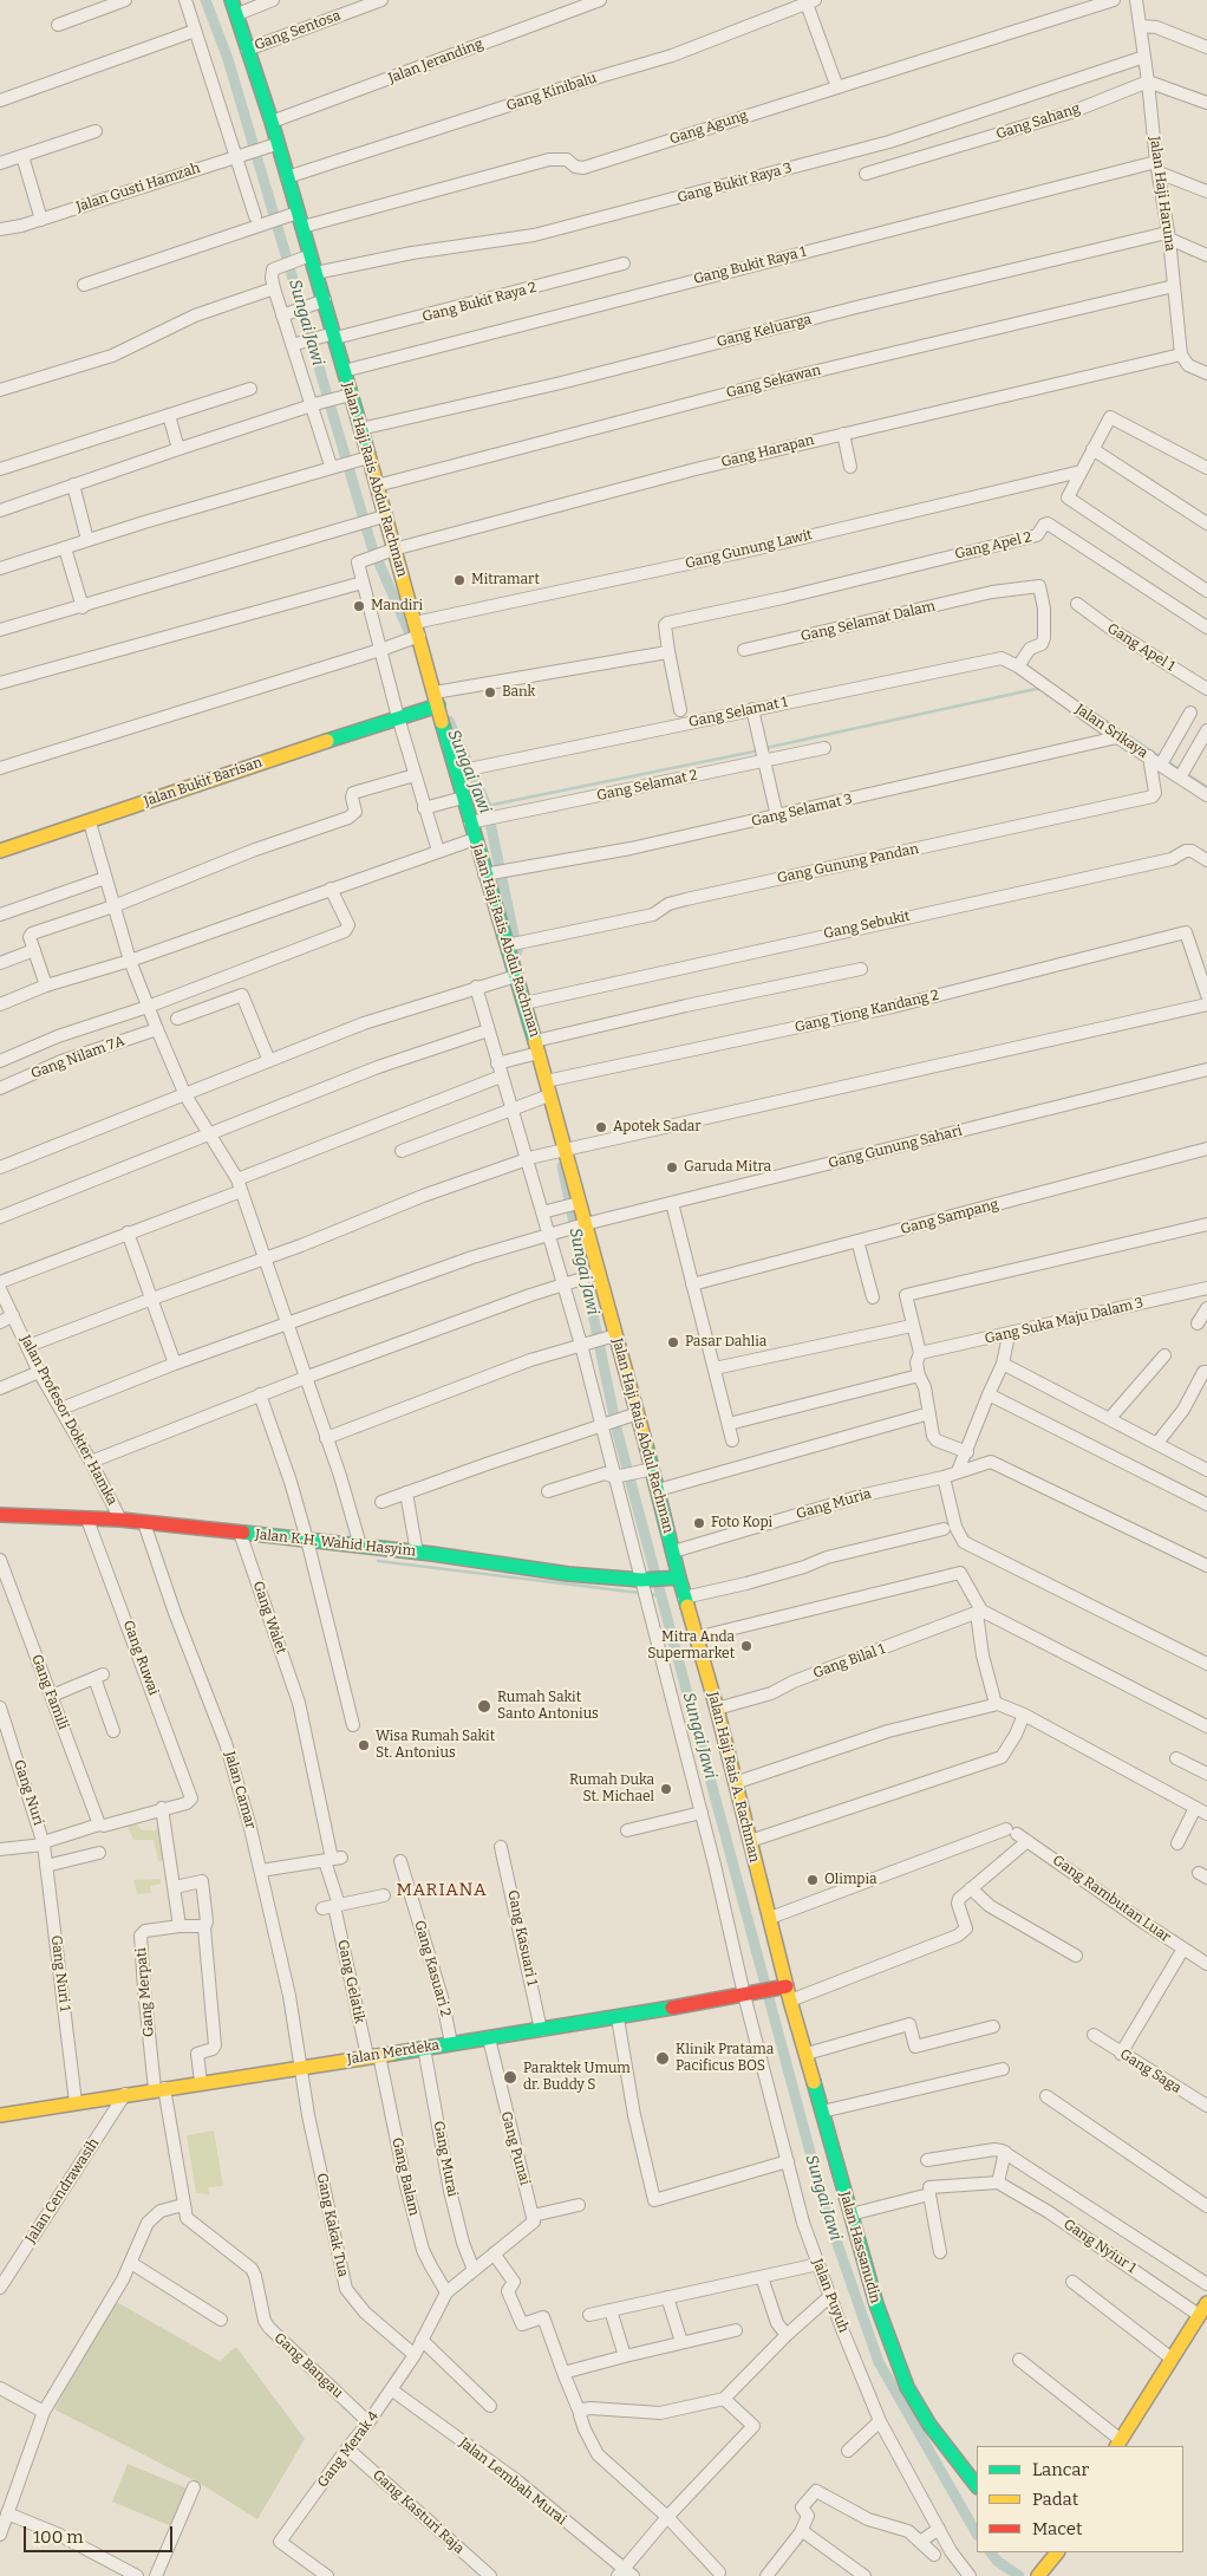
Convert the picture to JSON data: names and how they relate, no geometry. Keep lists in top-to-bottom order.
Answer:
{
  "streets": {
    "main road": [
      "Jalan Haji Rais Abdul Rachman",
      "Jalan Bukit Barisan",
      "Jalan K.H. Wahid Hasyim",
      "Jalan Haji Rais A. Rachman",
      "Jalan Merdeka",
      "Jalan Hassanudin"
    ],
    "street": [
      "Gang Sentosa",
      "Jalan Jeranding",
      "Gang Kinibalu",
      "Gang Sahang",
      "Gang Agung",
      "Gang Bukit Raya 3",
      "Jalan Gusti Hamzah",
      "Jalan Haji Haruna",
      "Gang Bukit Raya 1",
      "Gang Bukit Raya 2",
      "Gang Keluarga",
      "Gang Sekawan",
      "Gang Harapan",
      "Gang Apel 2",
      "Gang Gunung Lawit",
      "Gang Selamat Dalam",
      "Gang Apel 1",
      "Gang Selamat 1",
      "Jalan Srikaya",
      "Gang Selamat 2",
      "Gang Selamat 3",
      "Gang Gunung Pandan",
      "Gang Sebukit",
      "Gang Tiong Kandang 2",
      "Gang Nilam 7A",
      "Gang Gunung Sahari",
      "Gang Sampang",
      "Gang Suka Maju Dalam 3",
      "Jalan Profesor Dokter Hamka",
      "Gang Muria",
      "Gang Walet",
      "Gang Ruwai",
      "Gang Bilal 1",
      "Gang Famili",
      "Jalan Camar",
      "Gang Nuri",
      "Gang Rambutan Luar",
      "Gang Kasuari 1",
      "Gang Kasuari 2",
      "Gang Nuri 1",
      "Gang Gelatik",
      "Gang Merpati",
      "Gang Saga",
      "Gang Punai",
      "Gang Murai",
      "Gang Balam",
      "Jalan Cendrawasih",
      "Gang Kakak Tua",
      "Gang Nyiur 1",
      "Jalan Puyuh",
      "Gang Bangau",
      "Gang Merak 4",
      "Jalan Lembah Murai",
      "Gang Kasturi Raja"
    ]
  },
  "crossings": [
    ["Gang Sentosa", "Jalan Haji Rais Abdul Rachman"],
    ["Jalan Jeranding", "Jalan Haji Rais Abdul Rachman"],
    ["Gang Kinibalu", "Jalan Haji Rais Abdul Rachman"],
    ["Gang Sahang", "Jalan Haji Haruna"],
    ["Gang Agung", "Jalan Haji Rais Abdul Rachman"],
    ["Gang Bukit Raya 3", "Jalan Haji Haruna"],
    ["Gang Bukit Raya 3", "Jalan Haji Rais Abdul Rachman"],
    ["Jalan Gusti Hamzah", "Jalan Haji Rais Abdul Rachman"],
    ["Jalan Haji Haruna", "Gang Bukit Raya 1"],
    ["Jalan Haji Haruna", "Gang Keluarga"],
    ["Jalan Haji Haruna", "Gang Sekawan"],
    ["Jalan Haji Haruna", "Gang Harapan"],
    ["Gang Bukit Raya 1", "Jalan Haji Rais Abdul Rachman"],
    ["Gang Bukit Raya 2", "Jalan Haji Rais Abdul Rachman"],
    ["Gang Keluarga", "Jalan Haji Rais Abdul Rachman"],
    ["Gang Sekawan", "Jalan Haji Rais Abdul Rachman"],
    ["Gang Harapan", "Jalan Haji Rais Abdul Rachman"],
    ["Jalan Haji Rais Abdul Rachman", "Gang Gunung Lawit"],
    ["Jalan Haji Rais Abdul Rachman", "Gang Selamat 1"],
    ["Jalan Haji Rais Abdul Rachman", "Jalan Bukit Barisan"],
    ["Jalan Haji Rais Abdul Rachman", "Gang Selamat 2"],
    ["Jalan Haji Rais Abdul Rachman", "Gang Selamat 3"],
    ["Jalan Haji Rais Abdul Rachman", "Gang Gunung Pandan"],
    ["Jalan Haji Rais Abdul Rachman", "Gang Sebukit"],
    ["Jalan Haji Rais Abdul Rachman", "Gang Tiong Kandang 2"],
    ["Jalan Haji Rais Abdul Rachman", "Gang Gunung Sahari"],
    ["Jalan Haji Rais Abdul Rachman", "Gang Muria"],
    ["Jalan Haji Rais Abdul Rachman", "Jalan K.H. Wahid Hasyim"],
    ["Jalan Haji Rais Abdul Rachman", "Jalan Haji Rais A. Rachman"],
    ["Gang Selamat Dalam", "Gang Selamat 1"],
    ["Gang Selamat Dalam", "Jalan Srikaya"],
    ["Gang Selamat 1", "Jalan Srikaya"],
    ["Jalan Srikaya", "Gang Selamat 3"],
    ["Jalan Srikaya", "Gang Gunung Pandan"],
    ["Gang Gunung Sahari", "Jalan Profesor Dokter Hamka"],
    ["Gang Gunung Sahari", "Jalan Puyuh"],
    ["Jalan Profesor Dokter Hamka", "Jalan K.H. Wahid Hasyim"],
    ["Jalan K.H. Wahid Hasyim", "Gang Walet"],
    ["Jalan K.H. Wahid Hasyim", "Gang Ruwai"],
    ["Jalan K.H. Wahid Hasyim", "Jalan Haji Rais A. Rachman"],
    ["Jalan K.H. Wahid Hasyim", "Jalan Camar"],
    ["Jalan K.H. Wahid Hasyim", "Jalan Puyuh"],
    ["Gang Walet", "Gang Gelatik"],
    ["Gang Bilal 1", "Jalan Haji Rais A. Rachman"],
    ["Jalan Haji Rais A. Rachman", "Jalan Merdeka"],
    ["Jalan Haji Rais A. Rachman", "Jalan Hassanudin"],
    ["Jalan Camar", "Jalan Merdeka"],
    ["Jalan Camar", "Gang Kakak Tua"],
    ["Gang Nuri", "Gang Nuri 1"],
    ["Gang Kasuari 1", "Jalan Merdeka"],
    ["Gang Kasuari 2", "Jalan Merdeka"],
    ["Gang Nuri 1", "Jalan Merdeka"],
    ["Gang Gelatik", "Jalan Merdeka"],
    ["Gang Gelatik", "Gang Balam"],
    ["Gang Merpati", "Jalan Merdeka"],
    ["Gang Merpati", "Gang Bangau"],
    ["Jalan Merdeka", "Gang Punai"],
    ["Jalan Merdeka", "Gang Murai"],
    ["Jalan Merdeka", "Gang Balam"],
    ["Jalan Merdeka", "Jalan Cendrawasih"],
    ["Jalan Merdeka", "Gang Kakak Tua"],
    ["Jalan Merdeka", "Jalan Hassanudin"],
    ["Jalan Merdeka", "Jalan Puyuh"],
    ["Jalan Merdeka", "Gang Bangau"],
    ["Gang Balam", "Gang Merak 4"],
    ["Gang Kakak Tua", "Gang Merak 4"],
    ["Gang Bangau", "Gang Merak 4"],
    ["Gang Merak 4", "Jalan Lembah Murai"],
    ["Gang Merak 4", "Gang Kasturi Raja"]
  ],
  "districts": ["MARIANA"],
  "water": ["Sungai Jawi"],
  "places": [
    "Mitramart",
    "Mandiri",
    "Bank",
    "Apotek Sadar",
    "Garuda Mitra",
    "Pasar Dahlia",
    "Foto Kopi",
    "Mitra Anda Supermarket",
    "Rumah Sakit Santo Antonius",
    "Wisa Rumah Sakit St. Antonius",
    "Rumah Duka St. Michael",
    "Olimpia",
    "Klinik Pratama Pacificus BOS",
    "Paraktek Umum dr. Buddy S"
  ],
  "legend": ["Lancar", "Padat", "Macet"],
  "scale_bar": "100 m"
}
